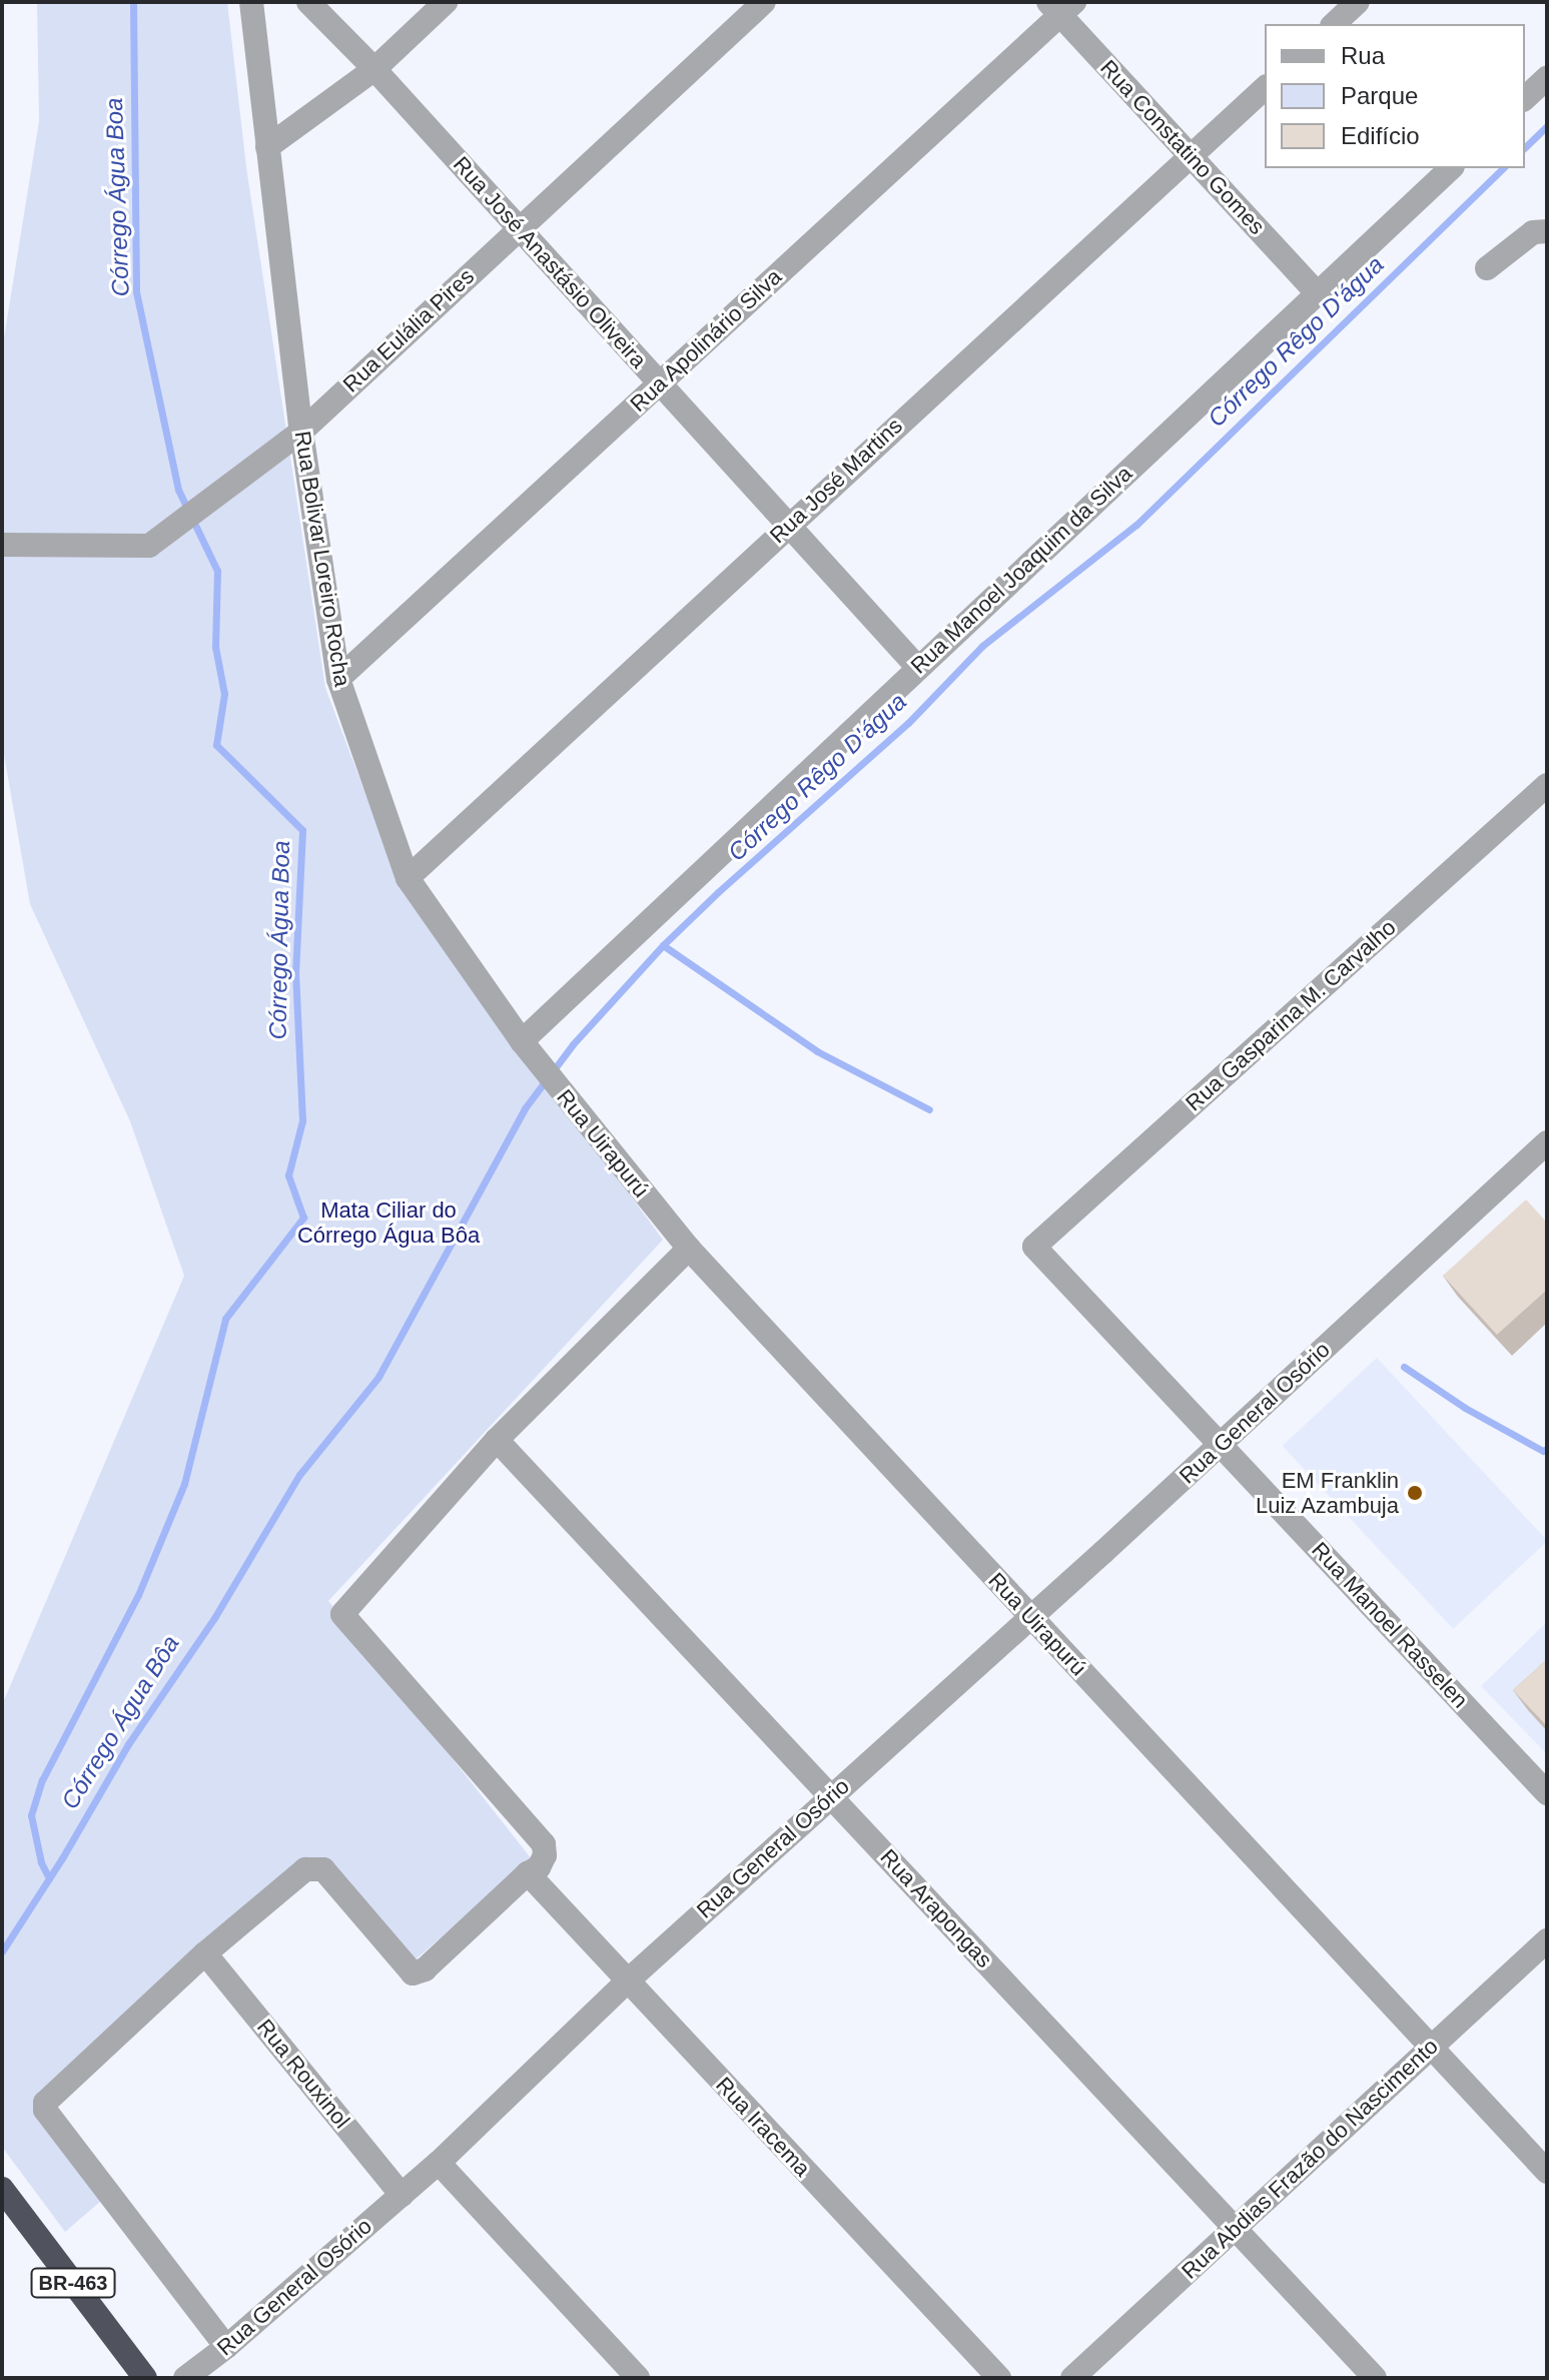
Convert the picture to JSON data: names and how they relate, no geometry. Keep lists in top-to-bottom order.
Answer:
{
  "streets": {
    "highway": ["BR-463"],
    "street": [
      "Rua Constatino Gomes",
      "Rua José Anastásio Oliveira",
      "Rua Eulália Pires",
      "Rua Apolinário Silva",
      "Rua José Martins",
      "Rua Bolivar Loreiro Rocha",
      "Rua Manoel Joaquim da Silva",
      "Rua Gasparina M. Carvalho",
      "Rua Uirapurú",
      "Rua General Osório",
      "Rua Manoel Rasselen",
      "Rua Arapongas",
      "Rua Rouxinol",
      "Rua Iracema",
      "Rua Abdias Frazão do Nascimento"
    ]
  },
  "crossings": [
    ["Rua Constatino Gomes", "Rua Apolinário Silva"],
    ["Rua Constatino Gomes", "Rua José Martins"],
    ["Rua Constatino Gomes", "Rua Manoel Joaquim da Silva"],
    ["Rua José Anastásio Oliveira", "Rua Eulália Pires"],
    ["Rua José Anastásio Oliveira", "Rua Apolinário Silva"],
    ["Rua José Anastásio Oliveira", "Rua José Martins"],
    ["Rua José Anastásio Oliveira", "Rua Manoel Joaquim da Silva"],
    ["Rua Eulália Pires", "Rua Bolivar Loreiro Rocha"],
    ["Rua Apolinário Silva", "Rua Bolivar Loreiro Rocha"],
    ["Rua José Martins", "Rua Bolivar Loreiro Rocha"],
    ["Rua Bolivar Loreiro Rocha", "Rua Manoel Joaquim da Silva"],
    ["Rua Bolivar Loreiro Rocha", "Rua Uirapurú"],
    ["Rua Gasparina M. Carvalho", "Rua Manoel Rasselen"],
    ["Rua Uirapurú", "Rua General Osório"],
    ["Rua Uirapurú", "Rua Abdias Frazão do Nascimento"],
    ["Rua General Osório", "Rua Manoel Rasselen"],
    ["Rua General Osório", "Rua Arapongas"],
    ["Rua General Osório", "Rua Rouxinol"],
    ["Rua General Osório", "Rua Iracema"],
    ["Rua Arapongas", "Rua Abdias Frazão do Nascimento"]
  ],
  "water": ["Córrego Água Boa", "Córrego Rêgo D'água", "Córrego Água Bôa"],
  "parks": ["Mata Ciliar do Córrego Água Bôa"],
  "places": ["EM Franklin Luiz Azambuja"],
  "legend": ["Rua", "Parque", "Edifício"]
}
